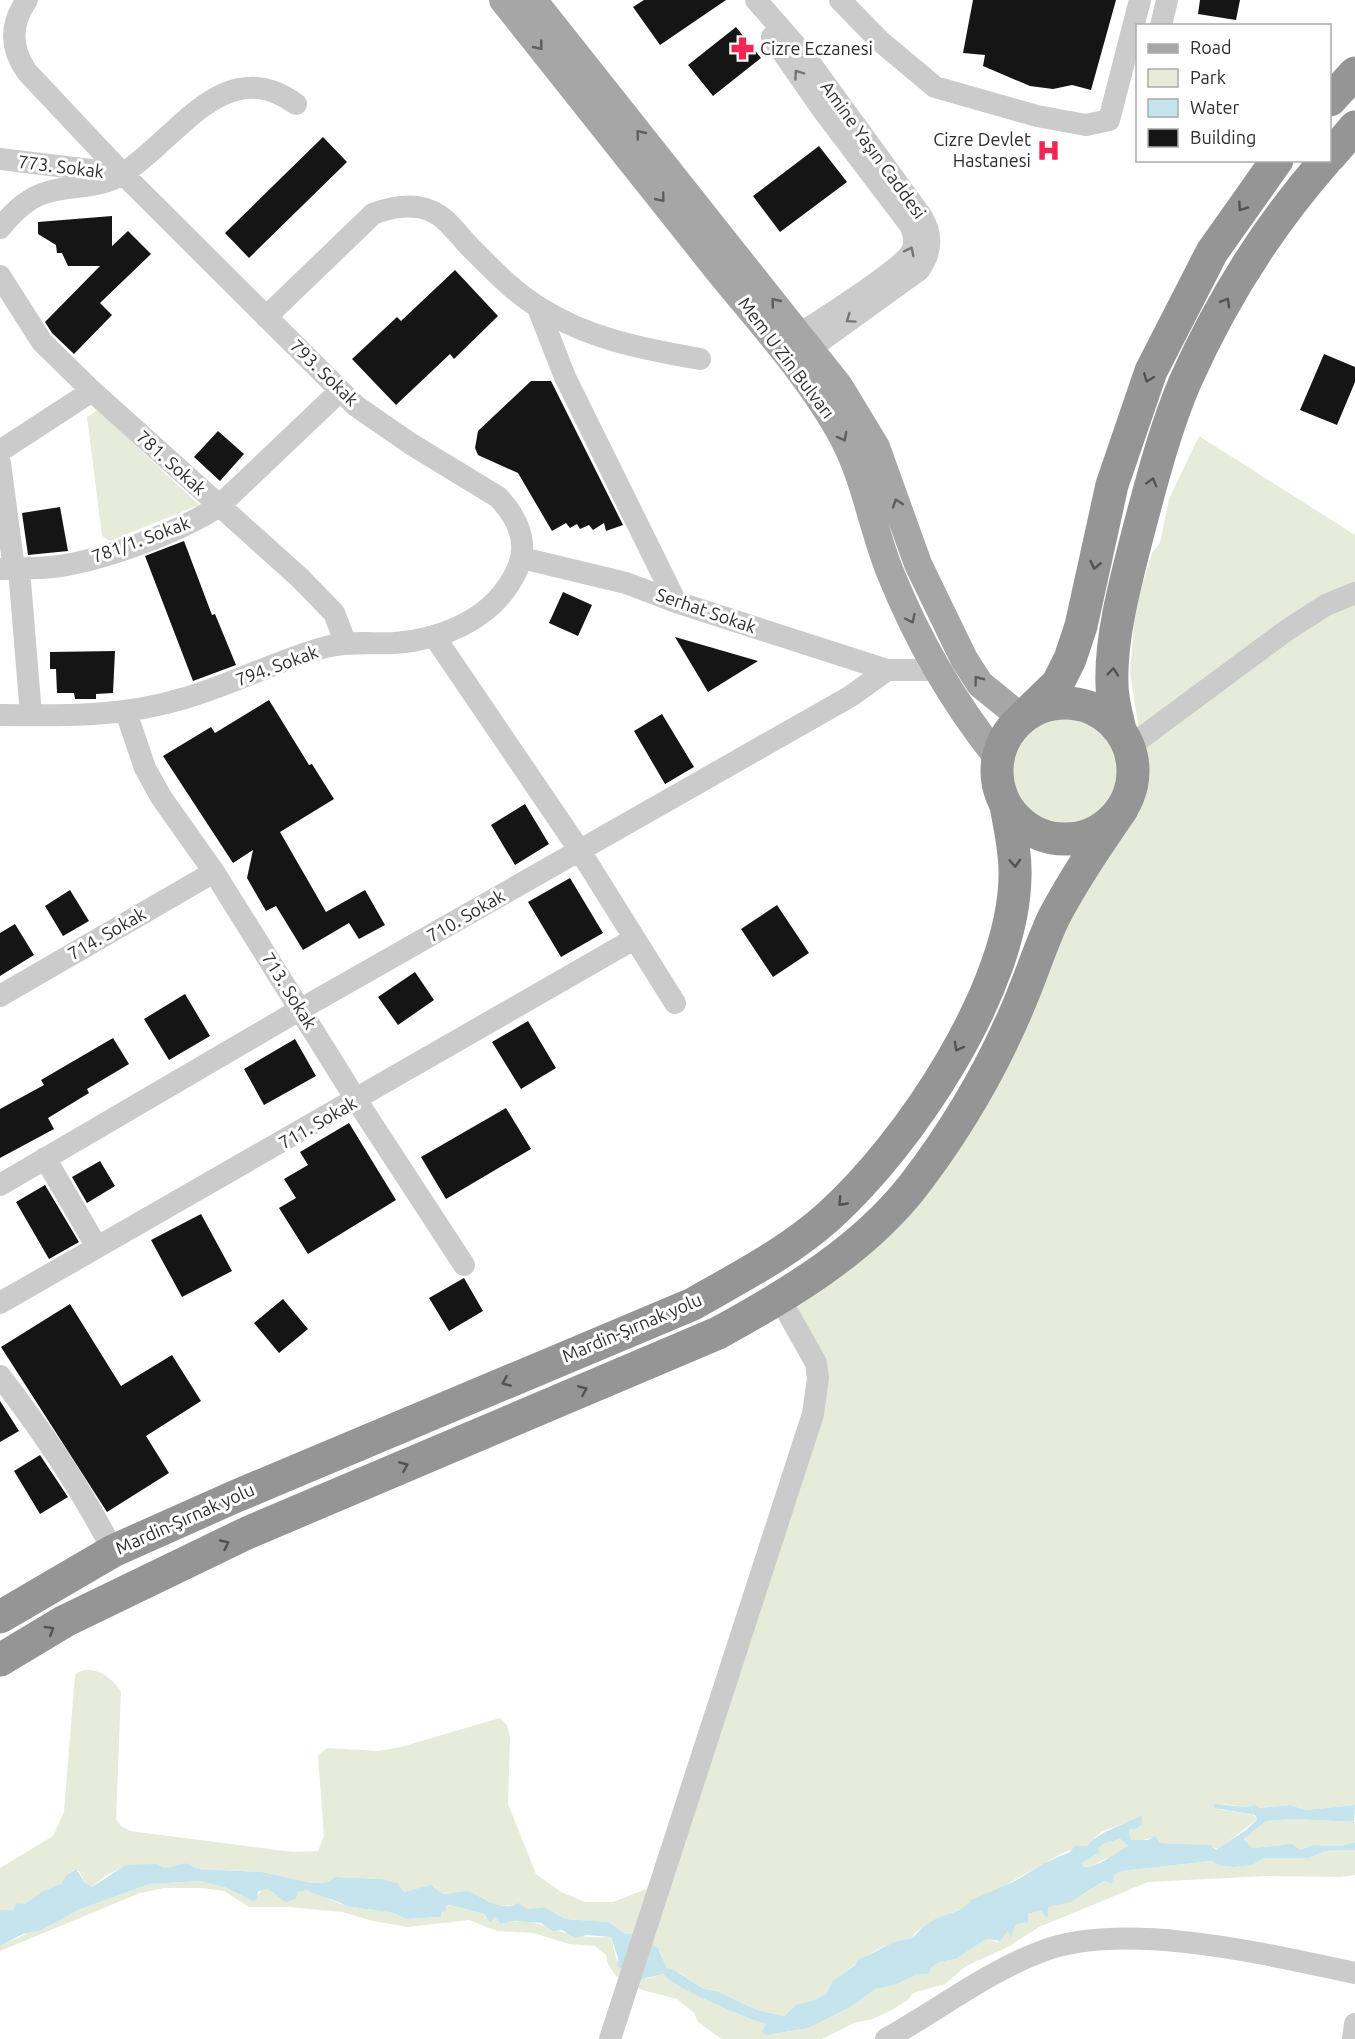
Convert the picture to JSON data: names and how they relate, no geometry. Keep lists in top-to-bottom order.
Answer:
{
  "streets": {
    "highway": ["Mardin-Şırnak yolu"],
    "main road": ["Mem U Zin Bulvarı"],
    "street": [
      "Amine Yaşın Caddesi",
      "773. Sokak",
      "793. Sokak",
      "781. Sokak",
      "781/1. Sokak",
      "Serhat Sokak",
      "794. Sokak",
      "710. Sokak",
      "714. Sokak",
      "713. Sokak",
      "711. Sokak"
    ]
  },
  "crossings": [
    ["Amine Yaşın Caddesi", "Mem U Zin Bulvarı"],
    ["773. Sokak", "793. Sokak"],
    ["Mem U Zin Bulvarı", "Mardin-Şırnak yolu"],
    ["793. Sokak", "781/1. Sokak"],
    ["793. Sokak", "Serhat Sokak"],
    ["793. Sokak", "794. Sokak"],
    ["781. Sokak", "781/1. Sokak"],
    ["781. Sokak", "794. Sokak"],
    ["Serhat Sokak", "794. Sokak"],
    ["Serhat Sokak", "710. Sokak"],
    ["794. Sokak", "713. Sokak"],
    ["710. Sokak", "713. Sokak"],
    ["714. Sokak", "713. Sokak"],
    ["713. Sokak", "711. Sokak"]
  ],
  "places": {
    "pharmacy": ["Cizre Eczanesi"],
    "hospital": ["Cizre Devlet Hastanesi"]
  },
  "legend": [
    "Road",
    "Park",
    "Water",
    "Building"
  ]
}
